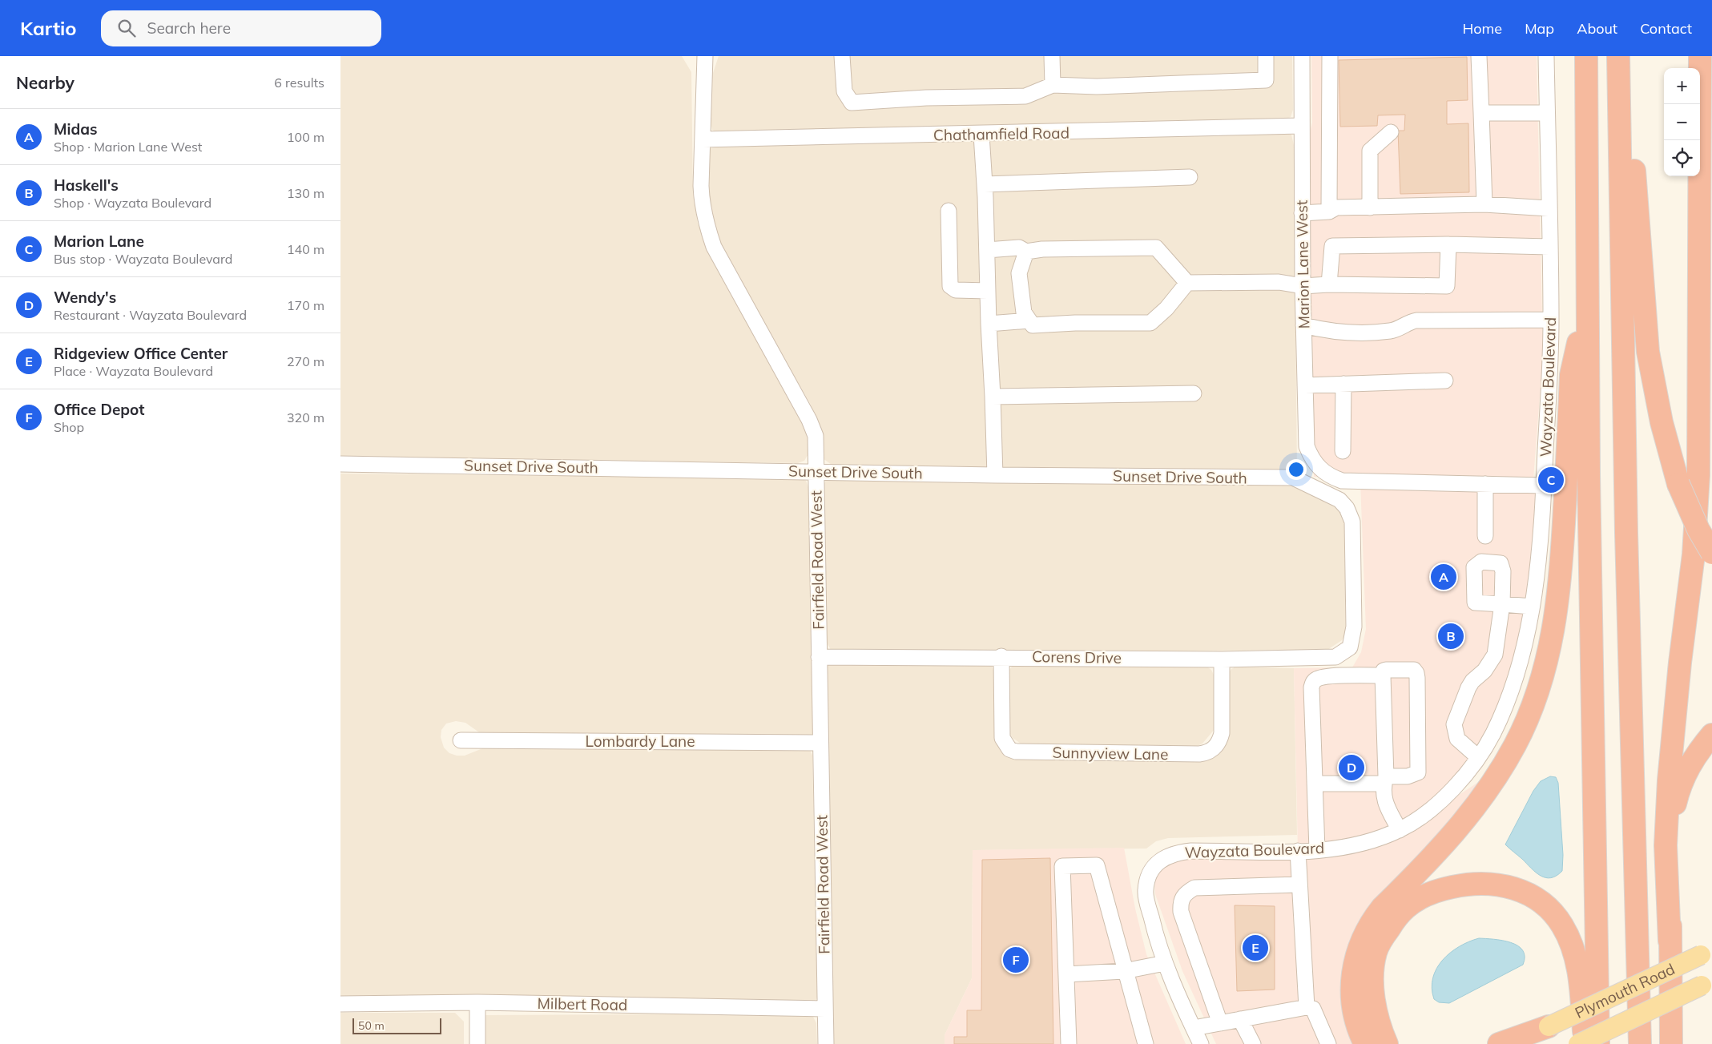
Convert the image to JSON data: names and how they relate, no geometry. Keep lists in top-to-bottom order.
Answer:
{
  "streets": {
    "main road": ["Plymouth Road"],
    "street": [
      "Chathamfield Road",
      "Marion Lane West",
      "Wayzata Boulevard",
      "Sunset Drive South",
      "Fairfield Road West",
      "Corens Drive",
      "Lombardy Lane",
      "Sunnyview Lane",
      "Milbert Road"
    ]
  },
  "crossings": [
    ["Chathamfield Road", "Marion Lane West"],
    ["Chathamfield Road", "Fairfield Road West"],
    ["Sunset Drive South", "Fairfield Road West"],
    ["Sunset Drive South", "Corens Drive"],
    ["Fairfield Road West", "Corens Drive"],
    ["Fairfield Road West", "Lombardy Lane"],
    ["Fairfield Road West", "Milbert Road"],
    ["Corens Drive", "Sunnyview Lane"]
  ],
  "scale_bar": "50 m",
  "page": {
    "header": "Kartio",
    "search": "Search here",
    "nav": [
      "Home",
      "Map",
      "About",
      "Contact"
    ],
    "heading": ["Nearby", "6 results"],
    "map_buttons": ["+", "−"],
    "list": [
      {
        "mark": "A",
        "name": "Midas",
        "note": "Shop · Marion Lane West",
        "value": "100 m"
      },
      {
        "mark": "B",
        "name": "Haskell's",
        "note": "Shop · Wayzata Boulevard",
        "value": "130 m"
      },
      {
        "mark": "C",
        "name": "Marion Lane",
        "note": "Bus stop · Wayzata Boulevard",
        "value": "140 m"
      },
      {
        "mark": "D",
        "name": "Wendy's",
        "note": "Restaurant · Wayzata Boulevard",
        "value": "170 m"
      },
      {
        "mark": "E",
        "name": "Ridgeview Office Center",
        "note": "Place · Wayzata Boulevard",
        "value": "270 m"
      },
      {
        "mark": "F",
        "name": "Office Depot",
        "note": "Shop",
        "value": "320 m"
      }
    ],
    "pins": [
      "C",
      "A",
      "B",
      "D",
      "E",
      "F"
    ],
    "scale": "50 m"
  }
}
